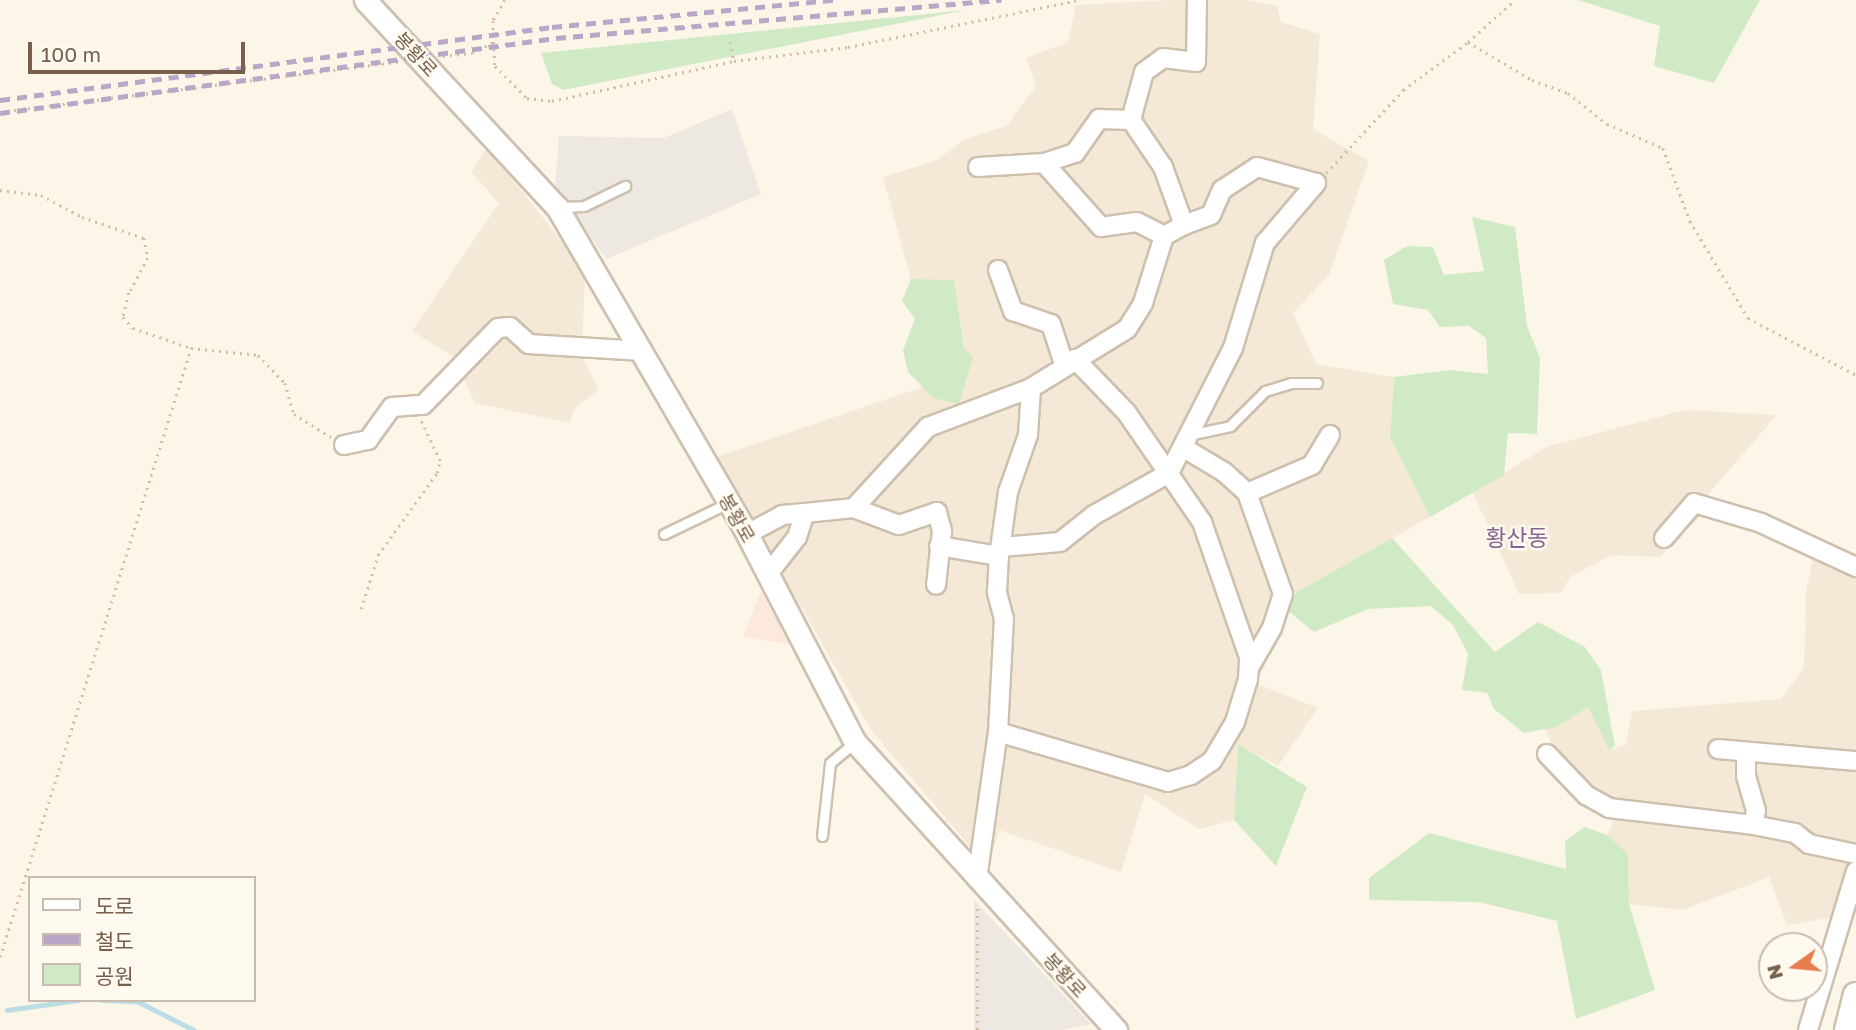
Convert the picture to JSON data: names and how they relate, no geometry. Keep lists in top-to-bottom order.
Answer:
{
  "streets": {
    "street": ["봉황로"]
  },
  "districts": ["황산동"],
  "legend": ["도로", "철도", "공원"],
  "scale_bar": "100 m",
  "north": "left"
}
